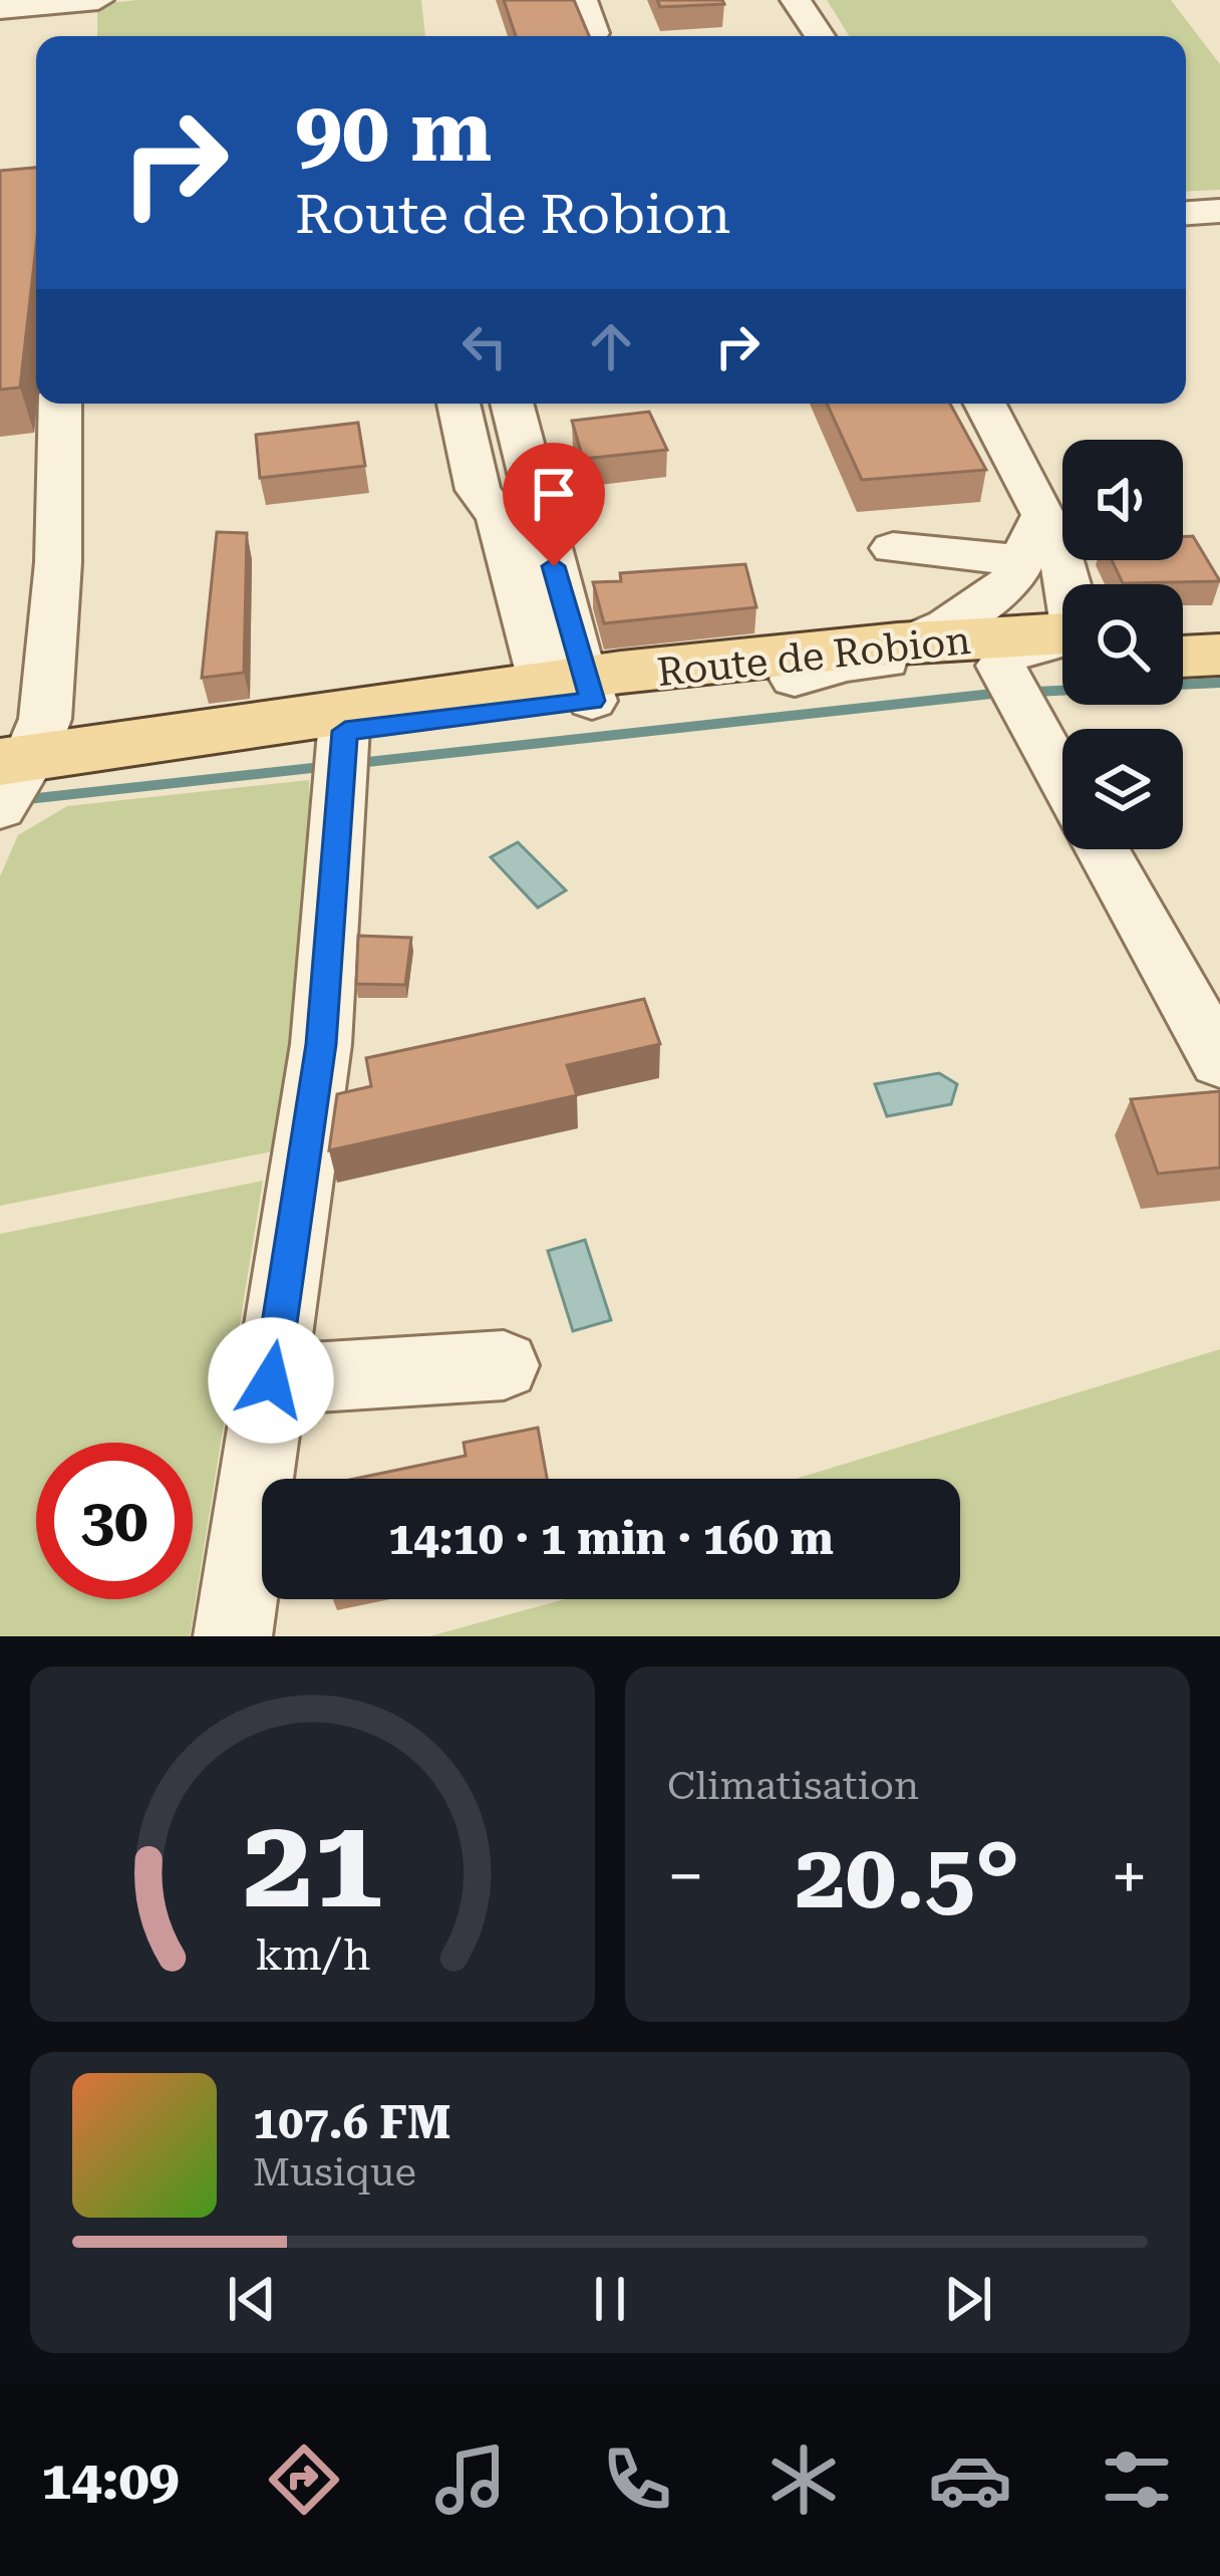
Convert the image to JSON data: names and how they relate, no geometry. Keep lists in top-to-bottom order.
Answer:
{
  "streets": {
    "main road": ["Route de Robion"]
  },
  "page": {
    "turn": ["90 m", "Route de Robion"],
    "limit": "30",
    "trip": "14:10 · 1 min · 160 m",
    "tile": "Climatisation",
    "heat": ["−", "20.5°", "+"],
    "song": ["107.6 FM", "Musique"],
    "tabs": "14:09",
    "gauge": ["21", "km/h"]
  }
}
